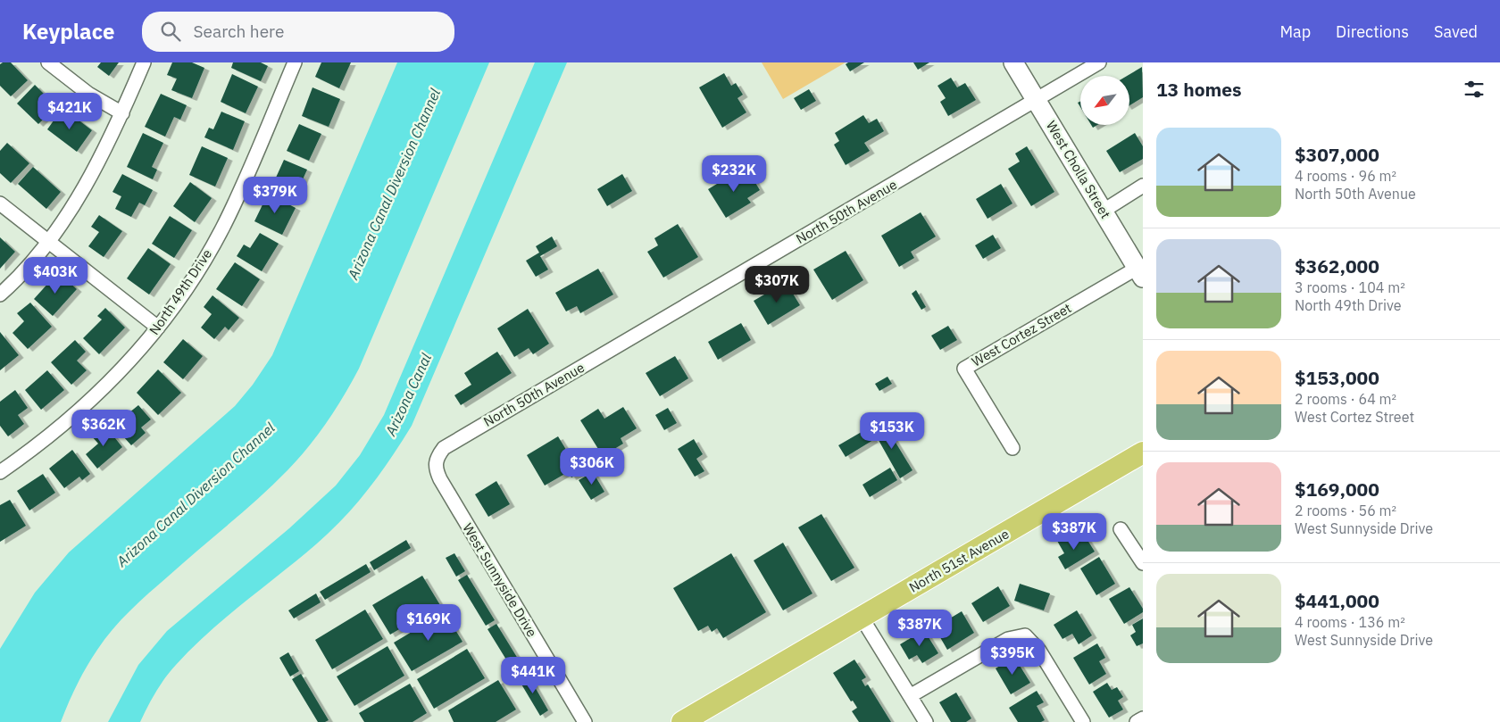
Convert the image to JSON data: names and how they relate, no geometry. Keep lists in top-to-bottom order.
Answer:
{
  "streets": {
    "main road": ["North 51st Avenue"],
    "street": [
      "West Cholla Street",
      "North 50th Avenue",
      "North 49th Drive",
      "West Cortez Street",
      "West Sunnyside Drive"
    ]
  },
  "crossings": [
    ["West Cholla Street", "North 50th Avenue"],
    ["West Cholla Street", "West Cortez Street"],
    ["North 50th Avenue", "West Sunnyside Drive"]
  ],
  "water": ["Arizona Canal Diversion Channel", "Arizona Canal"],
  "north": "bottom left",
  "page": {
    "header": "Keyplace",
    "search": "Search here",
    "nav": ["Map", "Directions", "Saved"],
    "heading": "13 homes",
    "price": [
      "$421K",
      "$232K",
      "$379K",
      "$403K",
      "$307K",
      "$362K",
      "$153K",
      "$306K",
      "$387K",
      "$169K",
      "$387K",
      "$395K",
      "$441K"
    ],
    "list": [
      {
        "name": "$307,000",
        "note": "4 rooms · 96 m² · North 50th Avenue"
      },
      {
        "name": "$362,000",
        "note": "3 rooms · 104 m² · North 49th Drive"
      },
      {
        "name": "$153,000",
        "note": "2 rooms · 64 m² · West Cortez Street"
      },
      {
        "name": "$169,000",
        "note": "2 rooms · 56 m² · West Sunnyside Drive"
      },
      {
        "name": "$441,000",
        "note": "4 rooms · 136 m² · West Sunnyside Drive"
      }
    ]
  }
}
